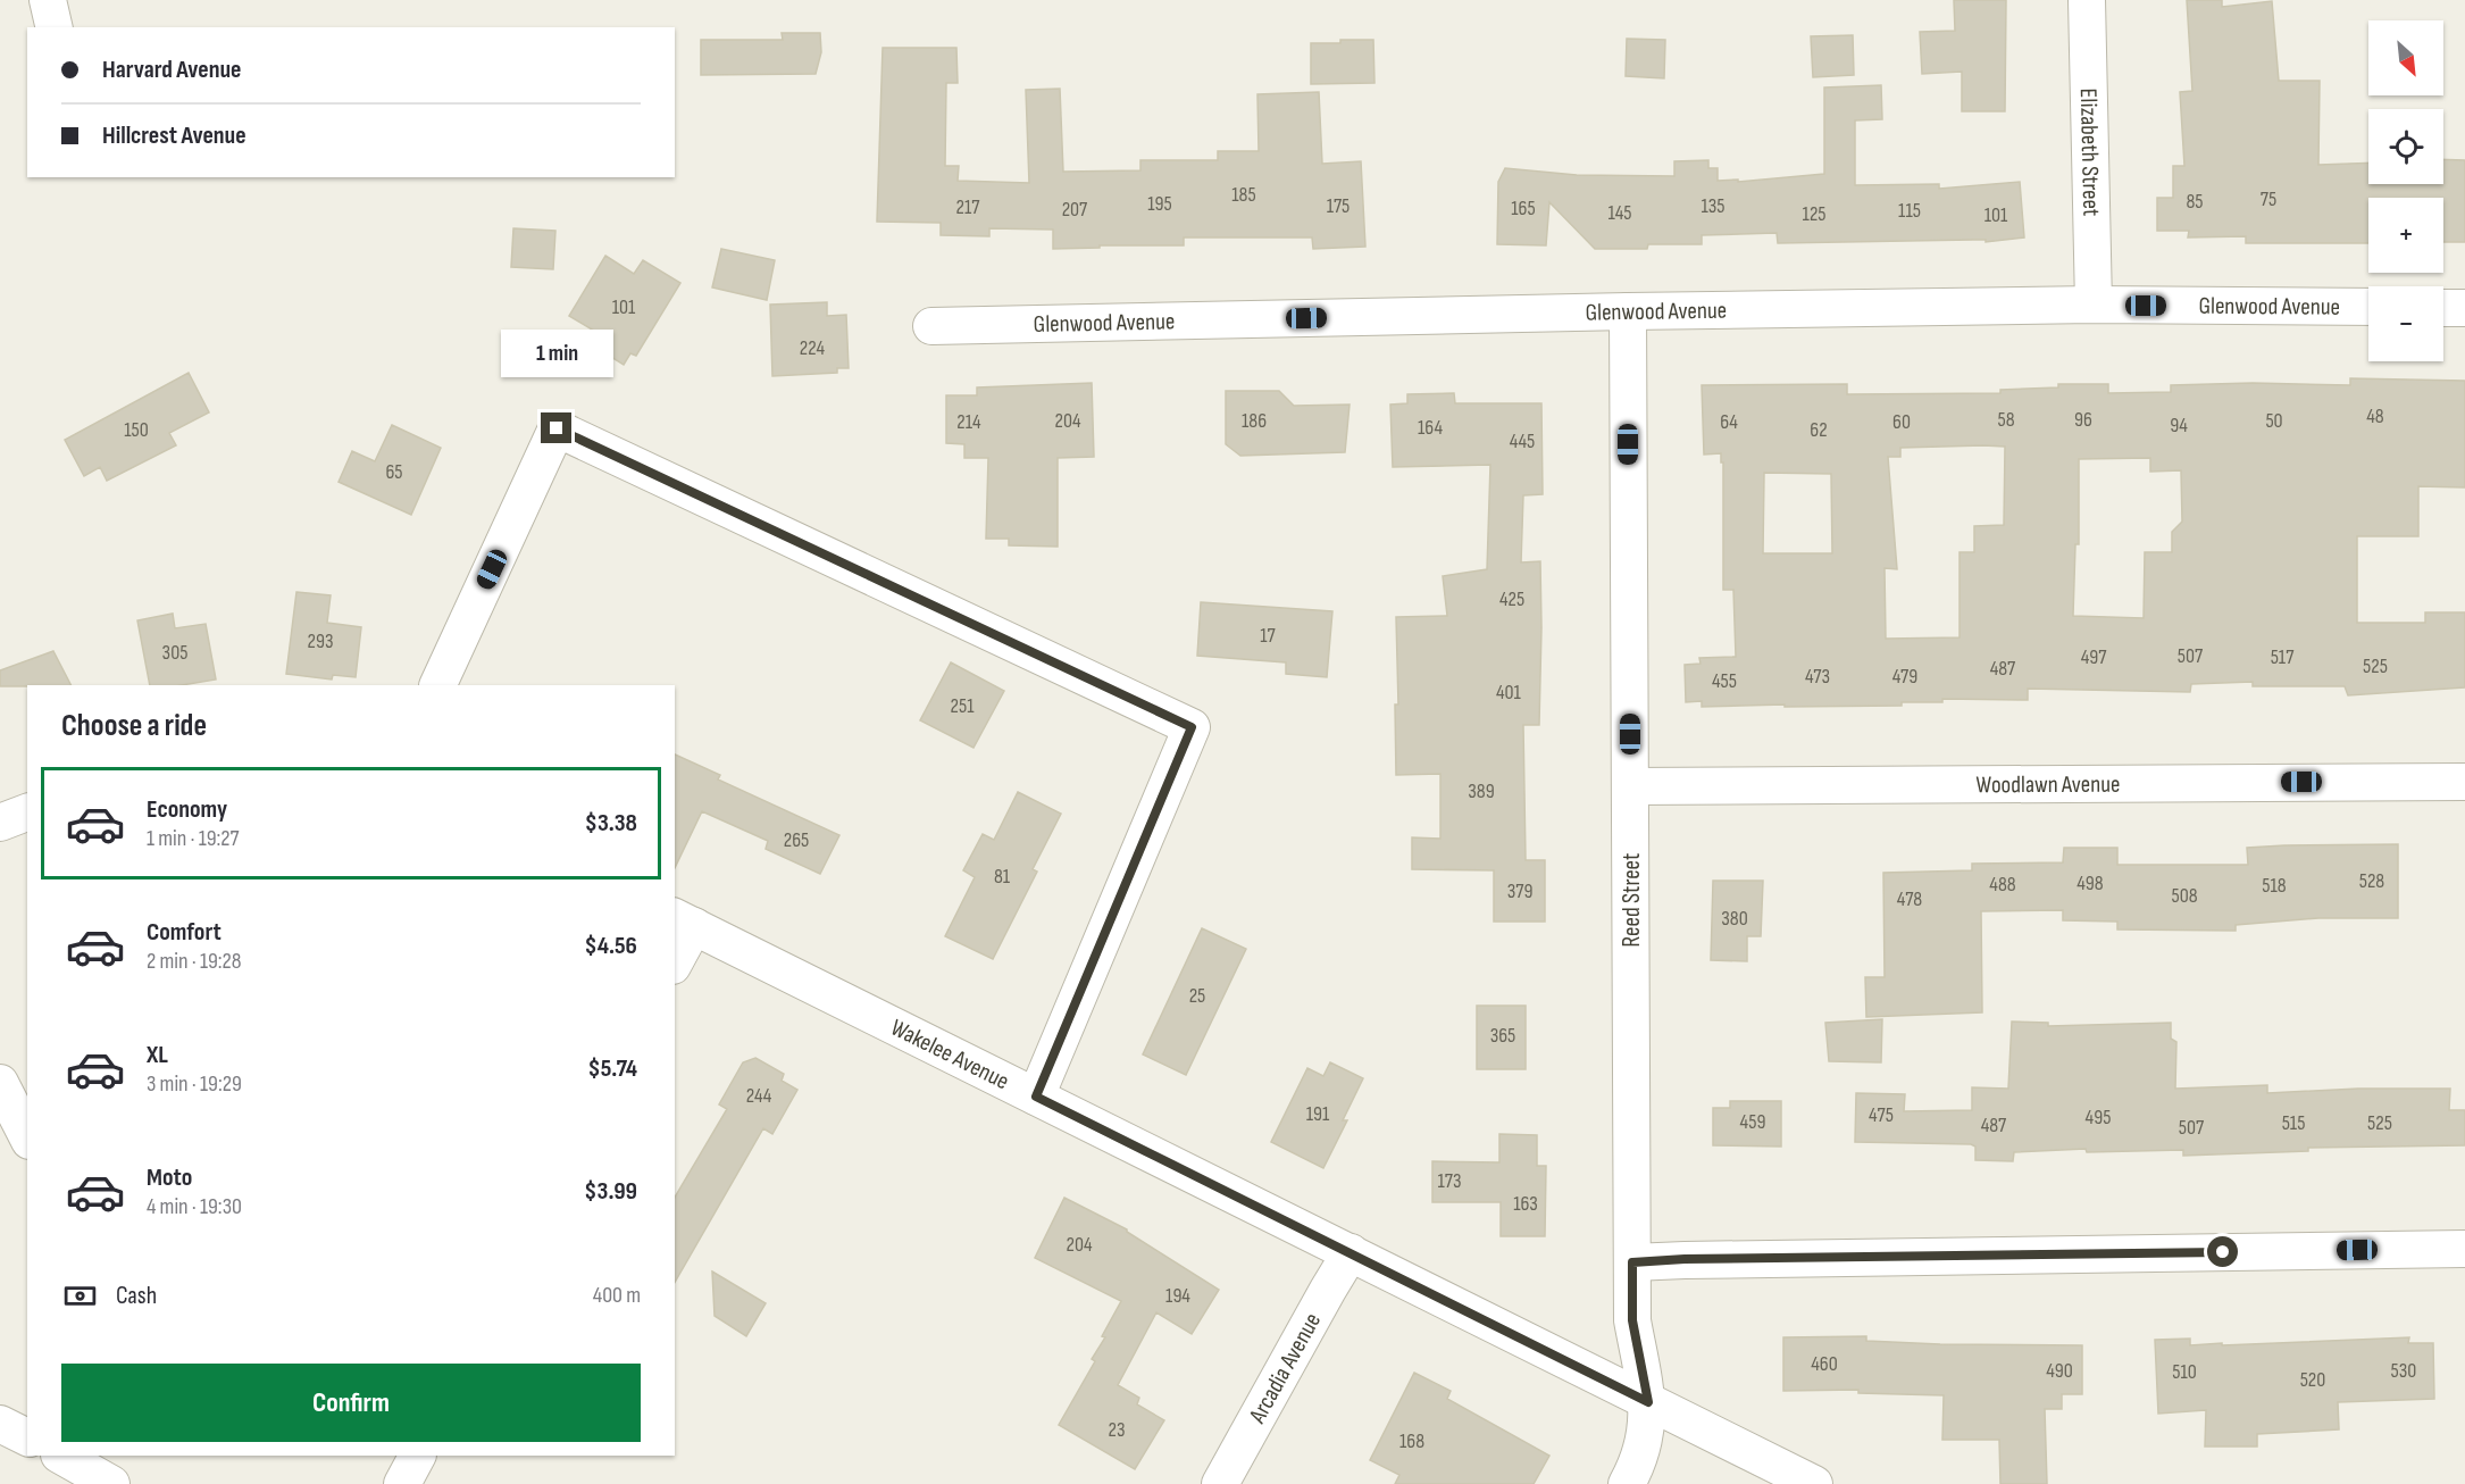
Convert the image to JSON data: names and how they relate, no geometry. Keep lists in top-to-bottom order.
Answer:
{
  "streets": {
    "street": [
      "Elizabeth Street",
      "Glenwood Avenue",
      "Woodlawn Avenue",
      "Reed Street",
      "Wakelee Avenue",
      "Arcadia Avenue"
    ]
  },
  "crossings": [
    ["Elizabeth Street", "Glenwood Avenue"],
    ["Glenwood Avenue", "Reed Street"],
    ["Woodlawn Avenue", "Reed Street"],
    ["Reed Street", "Wakelee Avenue"],
    ["Wakelee Avenue", "Arcadia Avenue"]
  ],
  "house_numbers": [
    "185",
    "75",
    "85",
    "195",
    "175",
    "135",
    "217",
    "165",
    "207",
    "115",
    "145",
    "125",
    "101",
    "101",
    "224",
    "48",
    "58",
    "96",
    "204",
    "186",
    "50",
    "214",
    "64",
    "60",
    "94",
    "164",
    "150",
    "62",
    "445",
    "65",
    "425",
    "17",
    "293",
    "305",
    "507",
    "497",
    "517",
    "525",
    "487",
    "473",
    "479",
    "455",
    "401",
    "251",
    "389",
    "265",
    "81",
    "528",
    "498",
    "488",
    "518",
    "379",
    "508",
    "478",
    "380",
    "25",
    "365",
    "244",
    "191",
    "475",
    "495",
    "459",
    "515",
    "525",
    "487",
    "507",
    "173",
    "163",
    "204",
    "194",
    "460",
    "490",
    "530",
    "510",
    "520",
    "23",
    "168"
  ],
  "north": "bottom right",
  "page": {
    "map_buttons": ["+", "−"],
    "banner": ["Harvard Avenue", "Hillcrest Avenue"],
    "bubble": "1 min",
    "heading": "Choose a ride",
    "list": [
      {
        "name": "Economy",
        "note": "1 min · 19:27",
        "value": "$3.38"
      },
      {
        "name": "Comfort",
        "note": "2 min · 19:28",
        "value": "$4.56"
      },
      {
        "name": "XL",
        "note": "3 min · 19:29",
        "value": "$5.74"
      },
      {
        "name": "Moto",
        "note": "4 min · 19:30",
        "value": "$3.99"
      }
    ],
    "pay": ["Cash", "400 m"],
    "buttons": "Confirm"
  }
}
